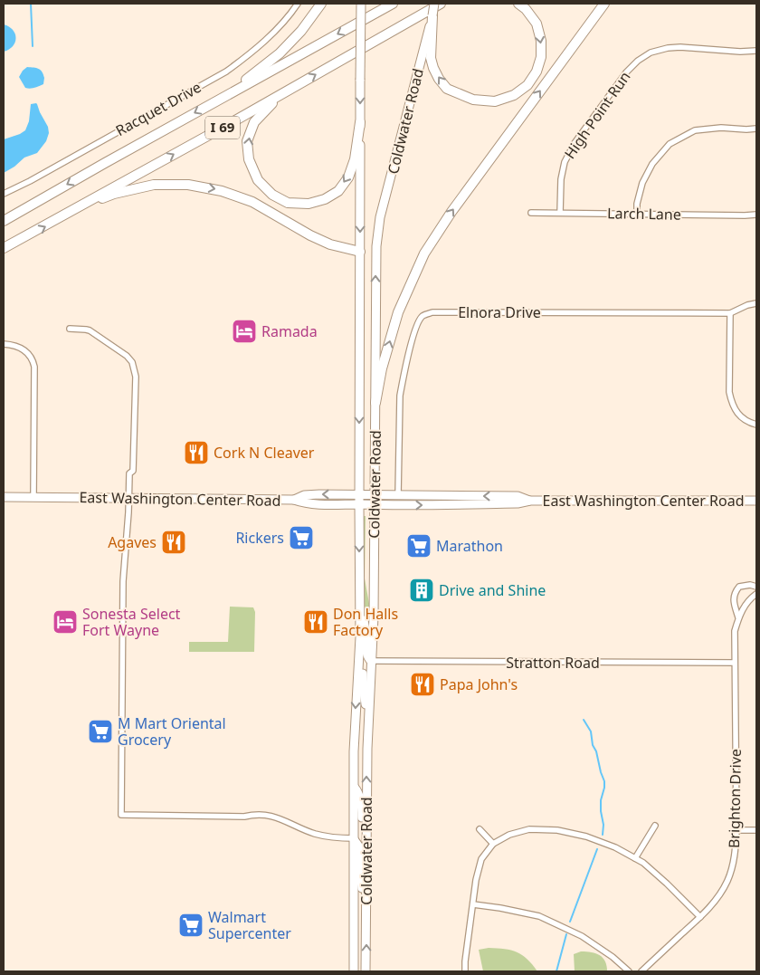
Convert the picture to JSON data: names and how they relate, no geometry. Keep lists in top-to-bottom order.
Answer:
{
  "streets": {
    "highway": ["I 69"],
    "main road": ["Coldwater Road", "East Washington Center Road"],
    "street": [
      "Racquet Drive",
      "High Point Run",
      "Larch Lane",
      "Elnora Drive",
      "Stratton Road",
      "Brighton Drive"
    ]
  },
  "crossings": [
    ["High Point Run", "Larch Lane"],
    ["Coldwater Road", "East Washington Center Road"],
    ["Coldwater Road", "Stratton Road"],
    ["Elnora Drive", "East Washington Center Road"],
    ["Stratton Road", "Brighton Drive"]
  ],
  "places": {
    "hotel": ["Ramada", "Sonesta Select Fort Wayne"],
    "restaurant": [
      "Cork N Cleaver",
      "Agaves",
      "Don Halls Factory",
      "Papa John's"
    ],
    "supermarket": [
      "Rickers",
      "Marathon",
      "M Mart Oriental Grocery",
      "Walmart Supercenter"
    ],
    "building": ["Drive and Shine"]
  }
}
